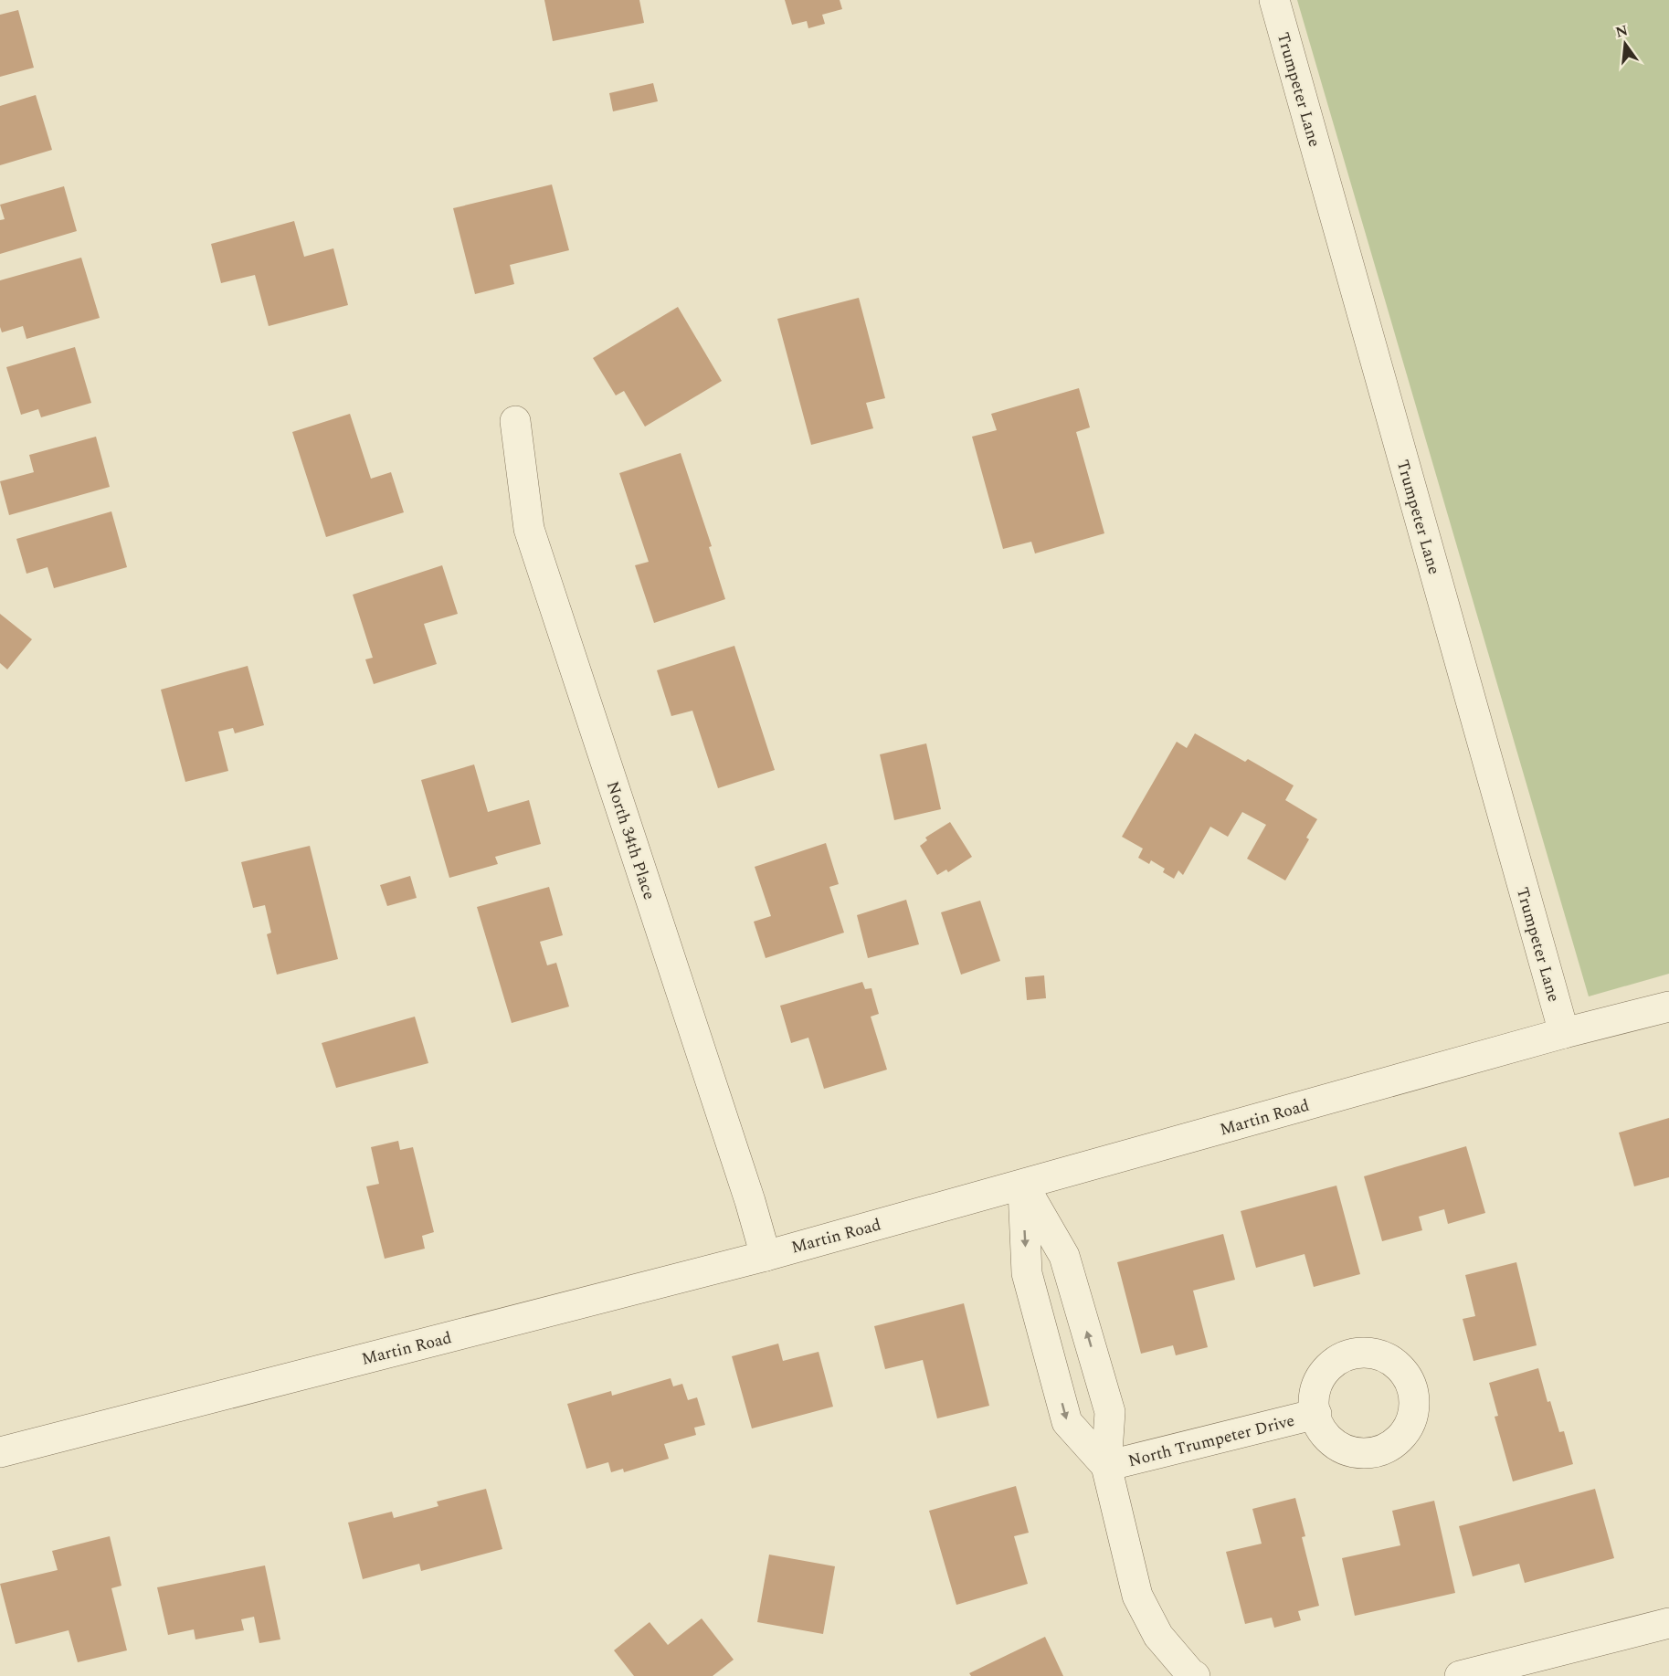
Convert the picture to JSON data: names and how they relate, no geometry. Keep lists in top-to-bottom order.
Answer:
{
  "streets": {
    "street": [
      "Trumpeter Lane",
      "North 34th Place",
      "Martin Road",
      "North Trumpeter Drive"
    ]
  },
  "crossings": [
    ["Trumpeter Lane", "Martin Road"],
    ["North 34th Place", "Martin Road"],
    ["Martin Road", "North Trumpeter Drive"]
  ],
  "north": "top"
}
